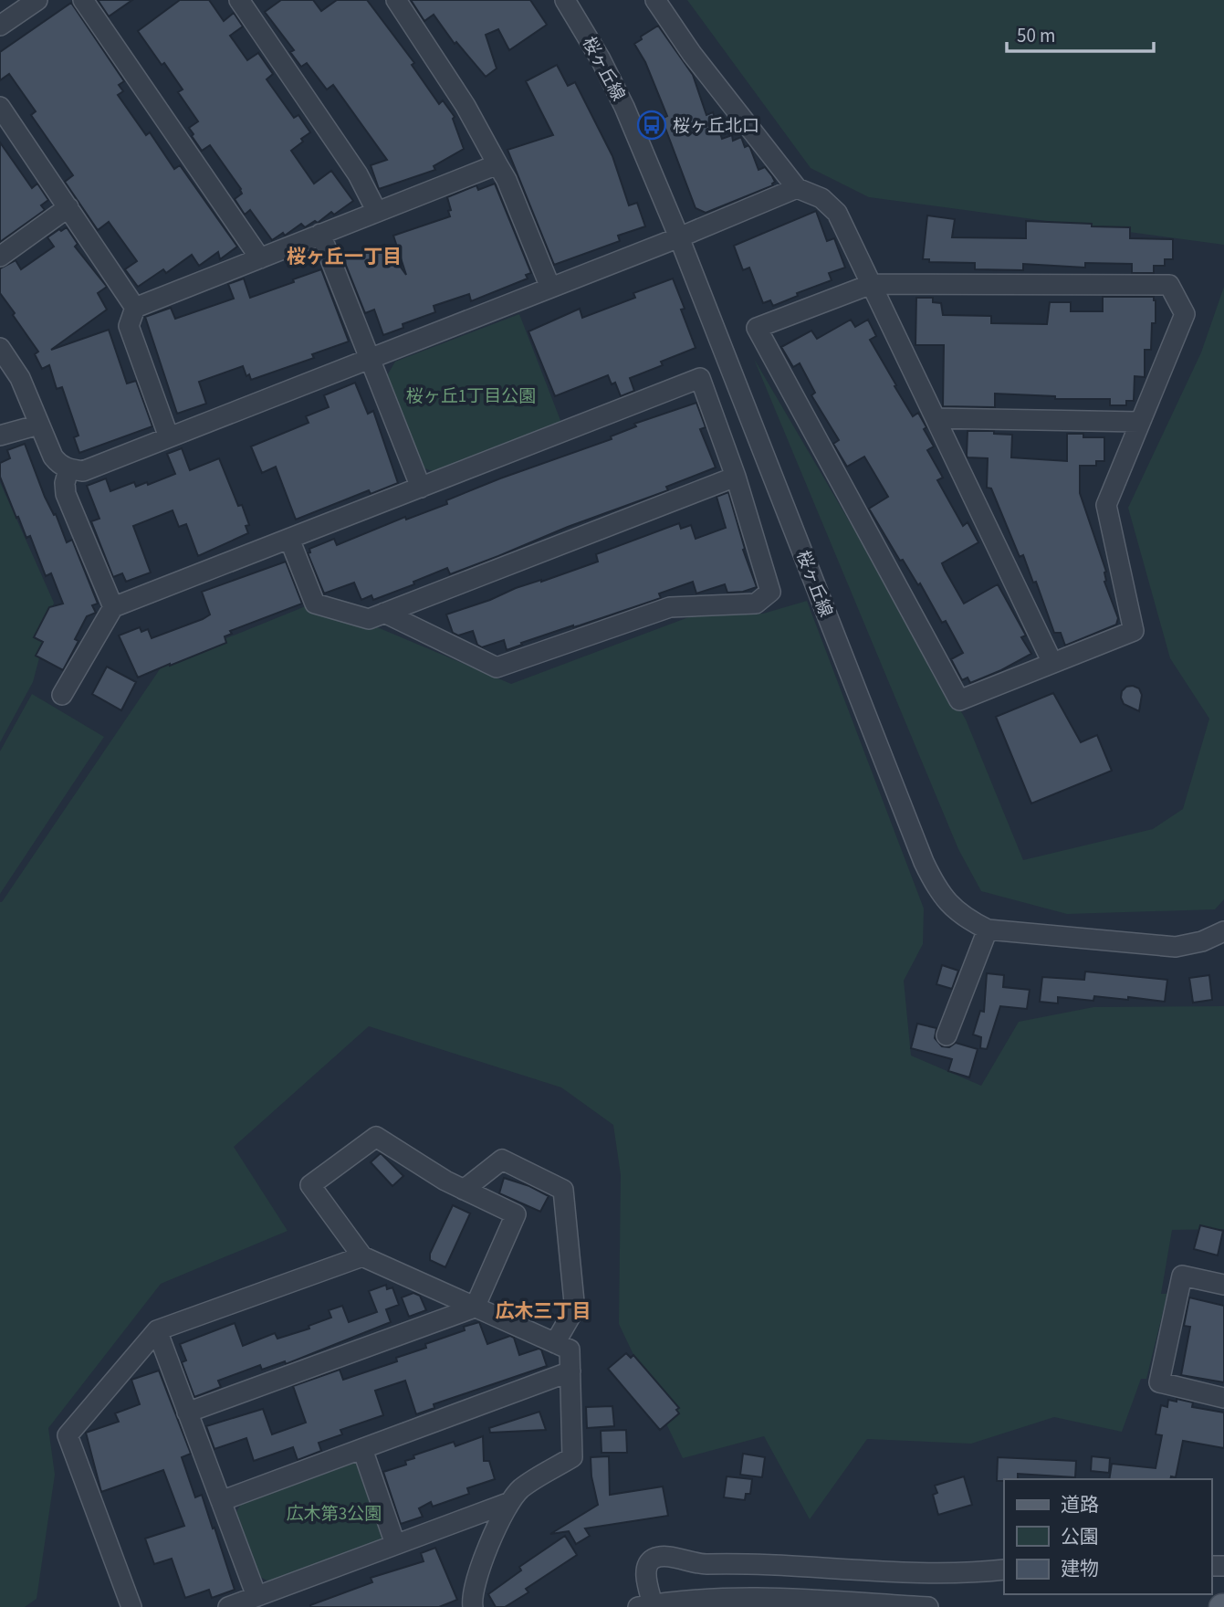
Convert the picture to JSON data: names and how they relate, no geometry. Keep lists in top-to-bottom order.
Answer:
{
  "streets": {
    "street": ["桜ヶ丘線"]
  },
  "districts": ["桜ヶ丘一丁目", "広木三丁目"],
  "parks": ["桜ヶ丘1丁目公園", "広木第3公園"],
  "places": {
    "bus stop": ["桜ヶ丘北口"]
  },
  "legend": ["道路", "公園", "建物"],
  "scale_bar": "50 m"
}
